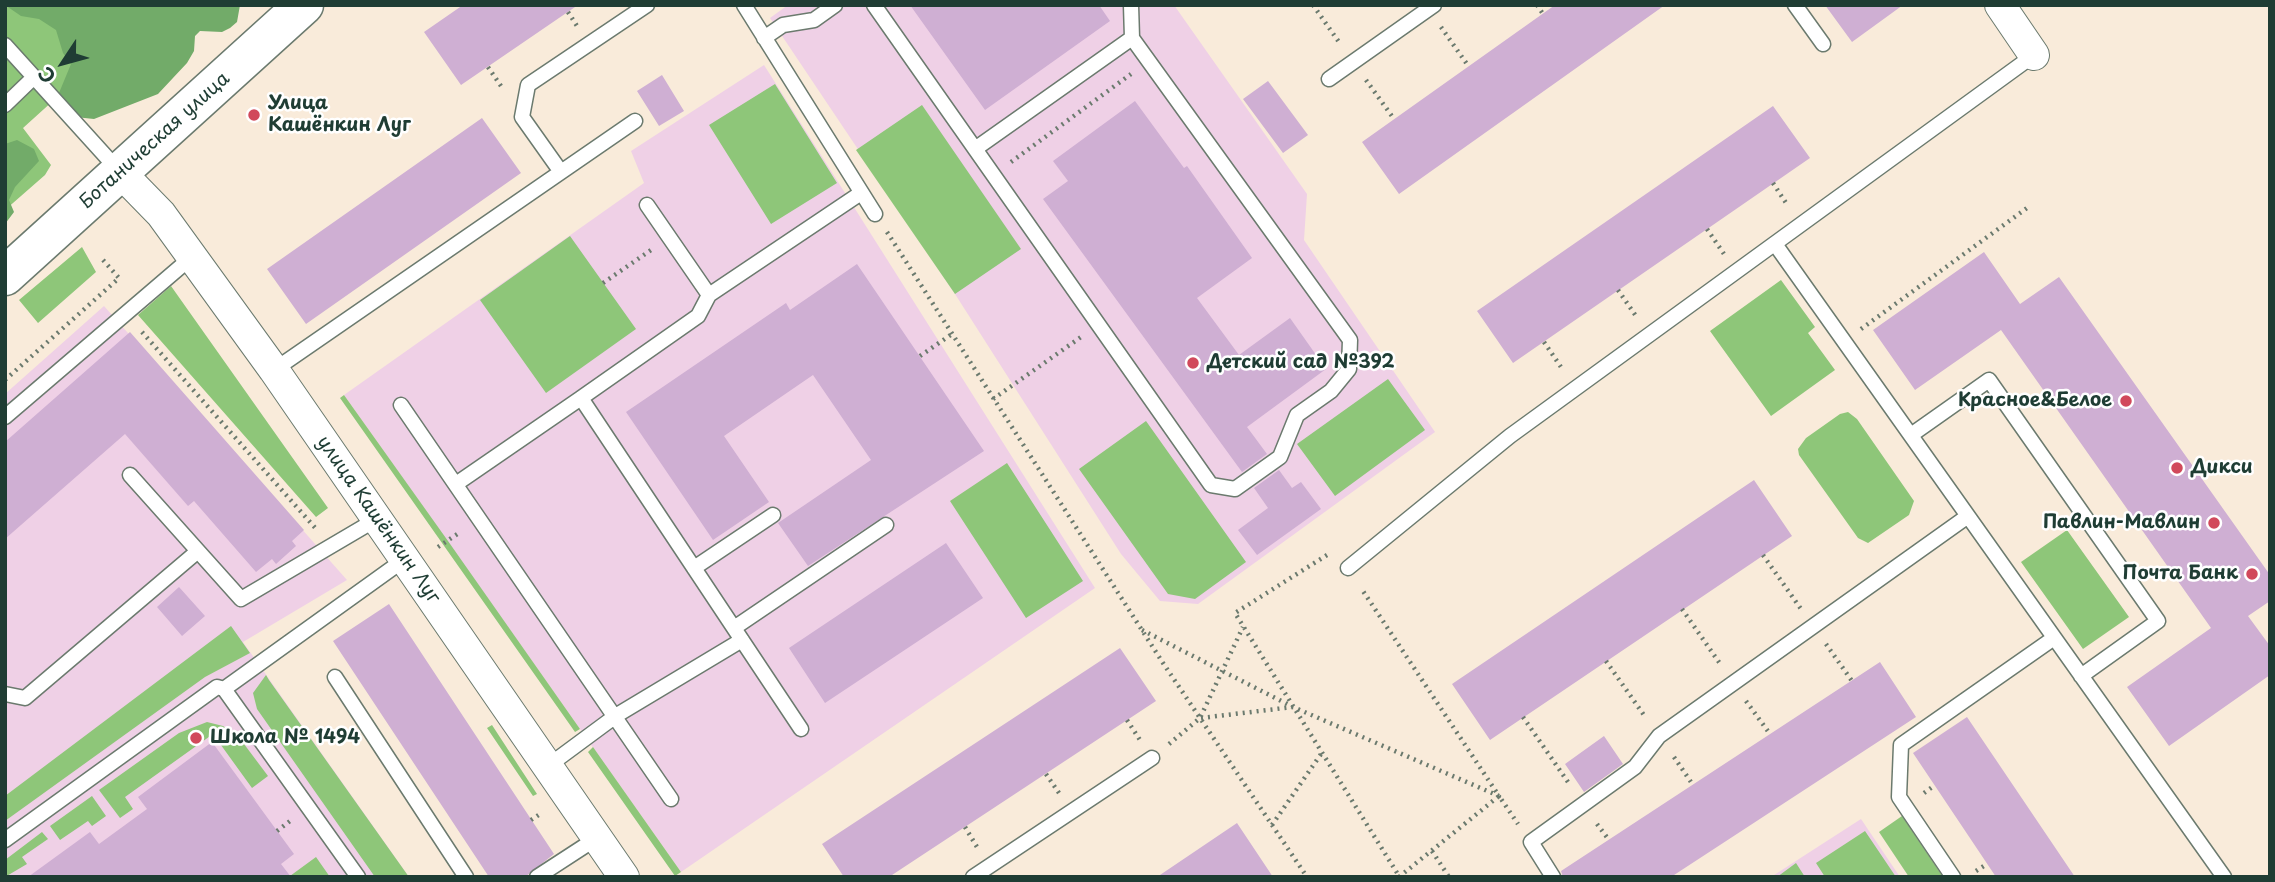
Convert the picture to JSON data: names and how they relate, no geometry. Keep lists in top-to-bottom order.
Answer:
{
  "streets": {
    "main road": ["Ботаническая улица"],
    "street": ["улица Кашёнкин Луг"]
  },
  "crossings": [
    ["Ботаническая улица", "улица Кашёнкин Луг"]
  ],
  "places": [
    "Улица Кашёнкин Луг",
    "Детский сад №392",
    "Красное&Белое",
    "Дикси",
    "Павлин-Мавлин",
    "Почта Банк",
    "Школа № 1494"
  ],
  "north": "bottom left"
}
